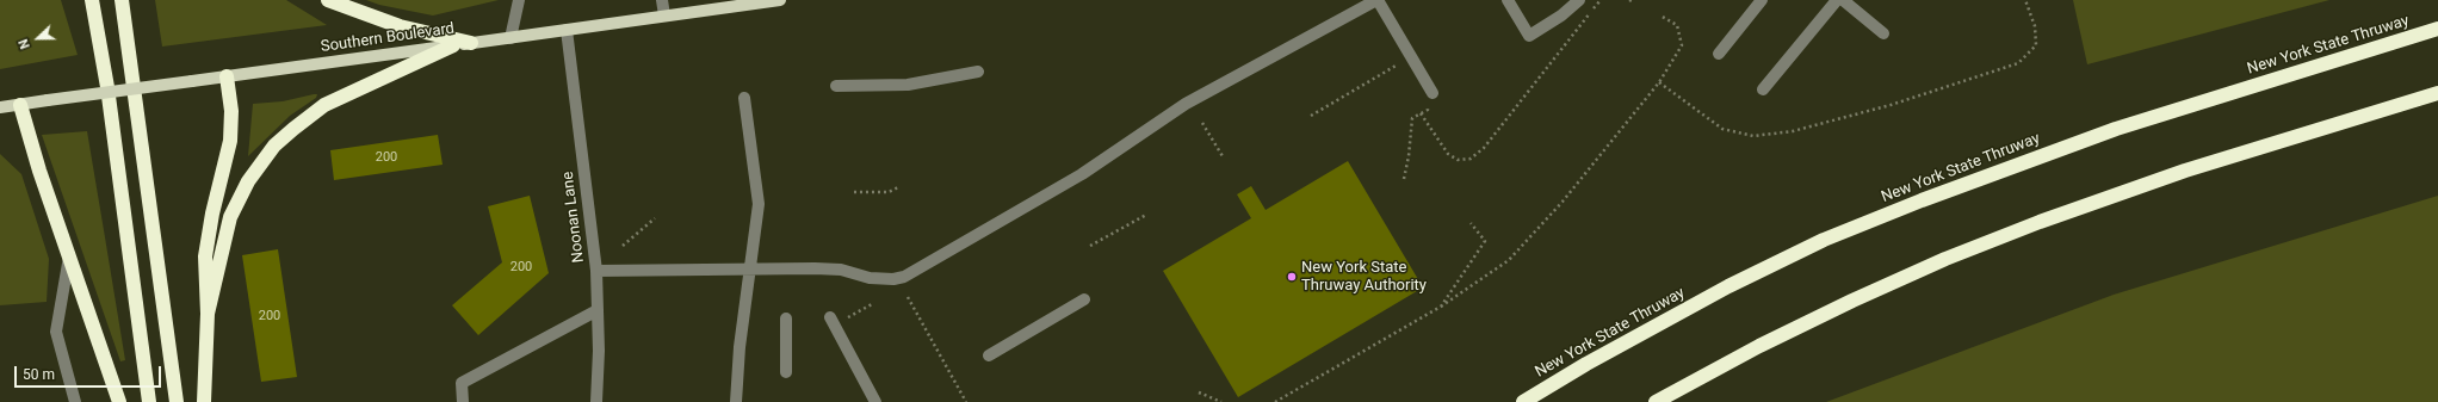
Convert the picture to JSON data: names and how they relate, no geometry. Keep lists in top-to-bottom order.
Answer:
{
  "streets": {
    "highway": ["New York State Thruway"],
    "main road": ["Southern Boulevard"],
    "street": ["Noonan Lane"]
  },
  "crossings": [
    ["Southern Boulevard", "Noonan Lane"]
  ],
  "places": ["New York State Thruway Authority"],
  "house_numbers": ["200", "200", "200"],
  "scale_bar": "50 m",
  "north": "left"
}
